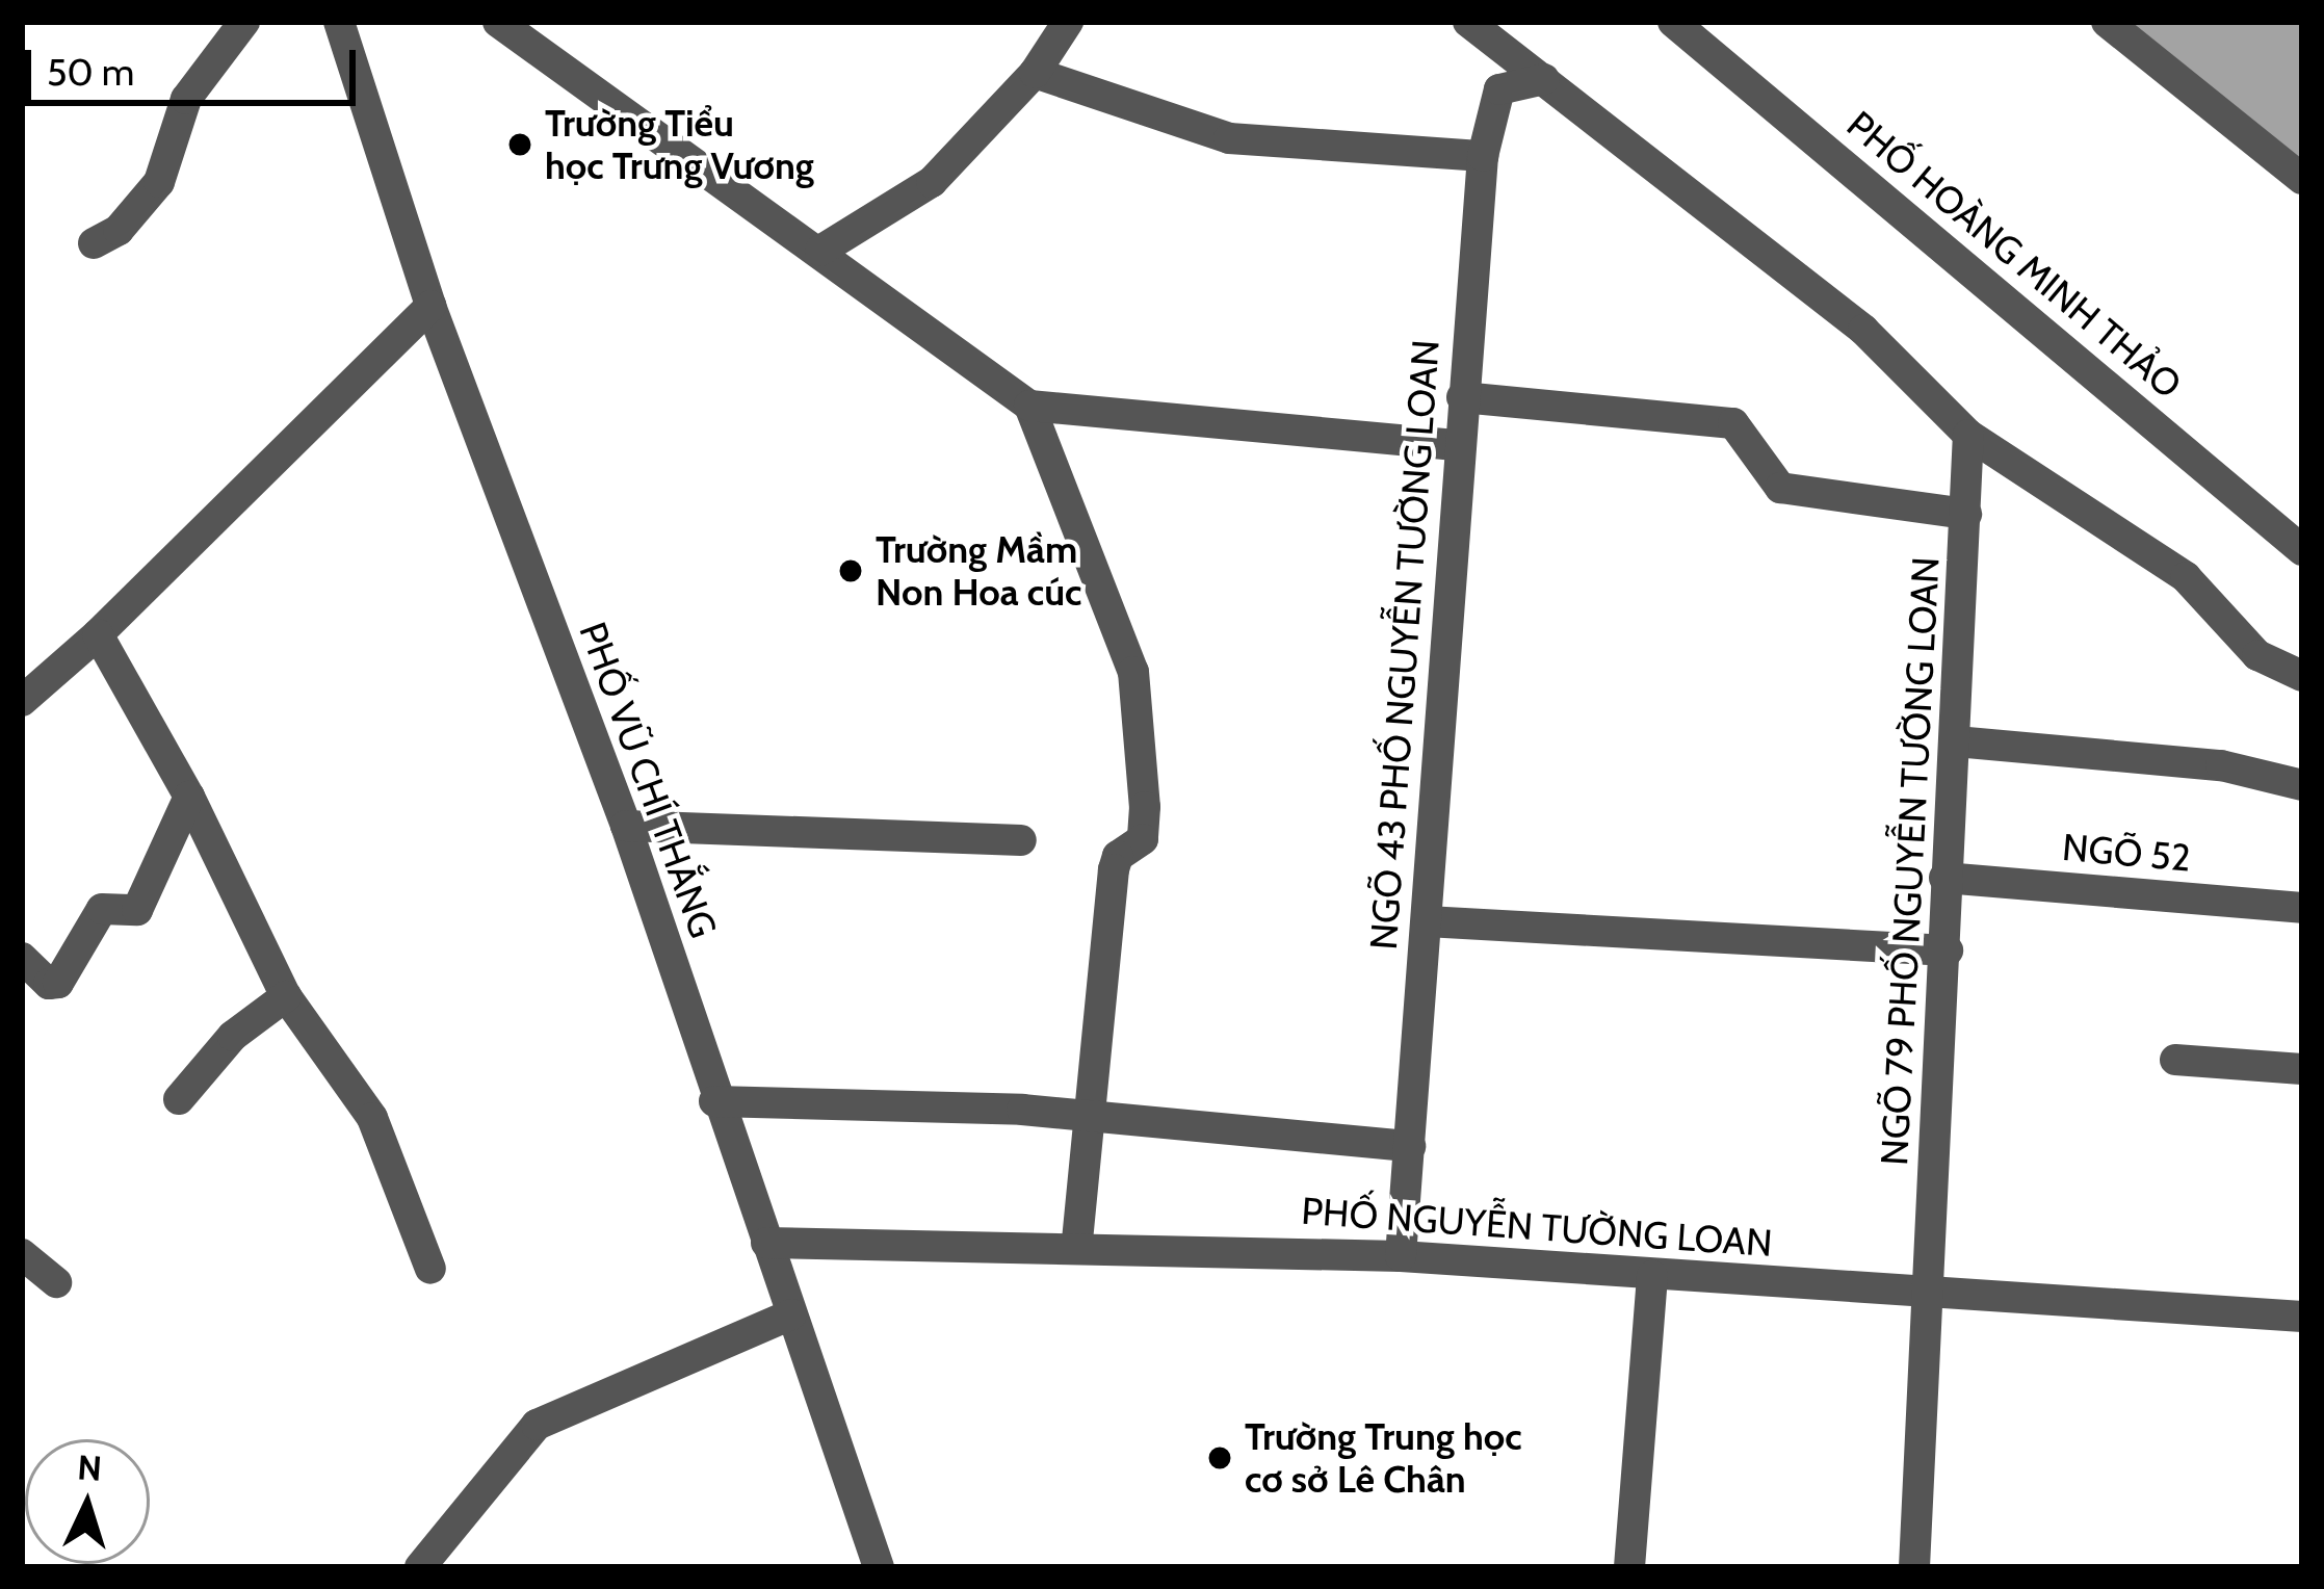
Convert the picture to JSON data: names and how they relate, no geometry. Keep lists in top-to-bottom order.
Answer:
{
  "streets": {
    "street": [
      "PHỐ HOÀNG MINH THẢO",
      "NGÕ 43 PHỐ NGUYỄN TƯỜNG LOAN",
      "PHỐ VŨ CHÍ THẮNG",
      "NGÕ 52",
      "NGÕ 79 PHỐ NGUYỄN TƯỜNG LOAN",
      "PHỐ NGUYỄN TƯỜNG LOAN"
    ]
  },
  "crossings": [
    ["NGÕ 43 PHỐ NGUYỄN TƯỜNG LOAN", "PHỐ NGUYỄN TƯỜNG LOAN"],
    ["PHỐ VŨ CHÍ THẮNG", "PHỐ NGUYỄN TƯỜNG LOAN"],
    ["NGÕ 52", "NGÕ 79 PHỐ NGUYỄN TƯỜNG LOAN"],
    ["NGÕ 79 PHỐ NGUYỄN TƯỜNG LOAN", "PHỐ NGUYỄN TƯỜNG LOAN"]
  ],
  "places": ["Trường Tiểu học Trưng Vương", "Trường Mầm Non Hoa cúc", "Trường Trung học cơ sở Lê Chân"],
  "scale_bar": "50 m",
  "north": "top"
}
